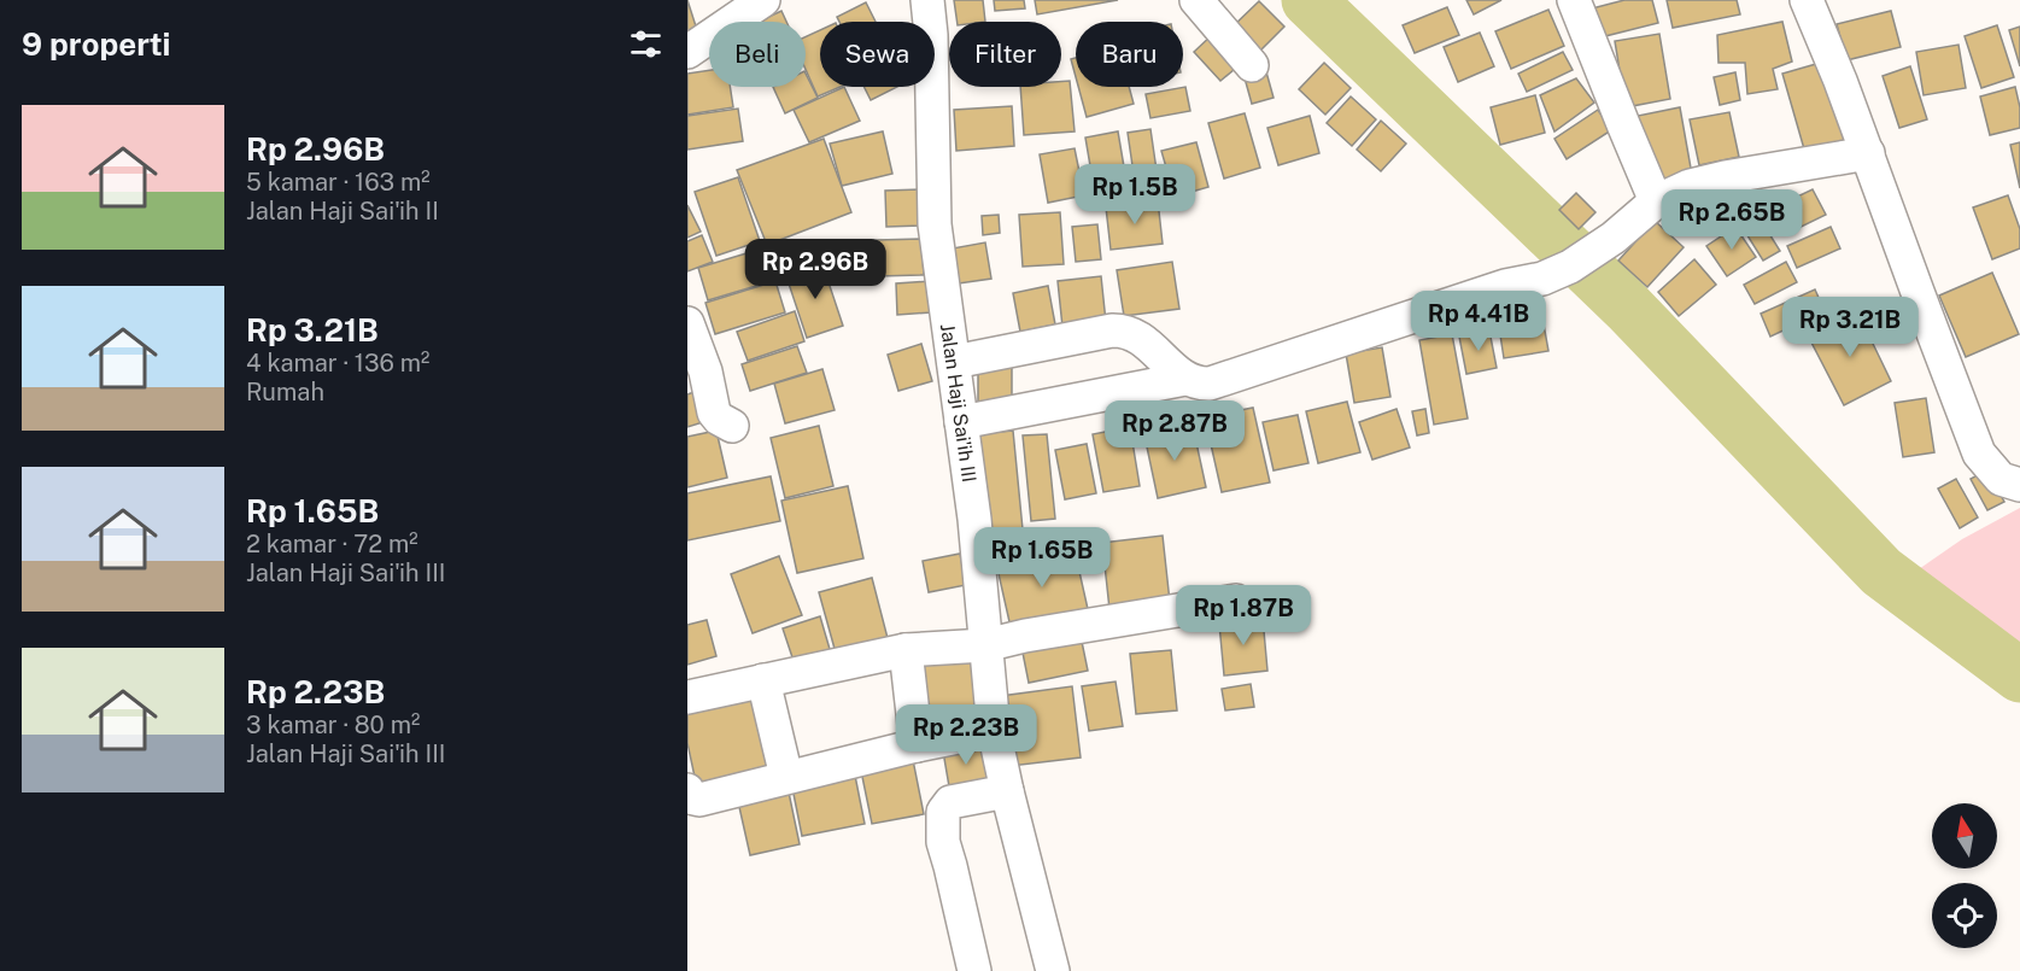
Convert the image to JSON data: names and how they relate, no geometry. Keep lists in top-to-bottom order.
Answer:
{
  "streets": {
    "street": ["Jalan Haji Sai'ih III"]
  },
  "north": "top",
  "page": {
    "heading": "9 properti",
    "chip": [
      "Beli",
      "Sewa",
      "Filter",
      "Baru"
    ],
    "list": [
      {
        "name": "Rp 2.96B",
        "note": "5 kamar · 163 m² · Jalan Haji Sai'ih II"
      },
      {
        "name": "Rp 3.21B",
        "note": "4 kamar · 136 m² · Rumah"
      },
      {
        "name": "Rp 1.65B",
        "note": "2 kamar · 72 m² · Jalan Haji Sai'ih III"
      },
      {
        "name": "Rp 2.23B",
        "note": "3 kamar · 80 m² · Jalan Haji Sai'ih III"
      }
    ],
    "price": [
      "Rp 1.5B",
      "Rp 2.65B",
      "Rp 2.96B",
      "Rp 4.41B",
      "Rp 3.21B",
      "Rp 2.87B",
      "Rp 1.65B",
      "Rp 1.87B",
      "Rp 2.23B"
    ]
  }
}
